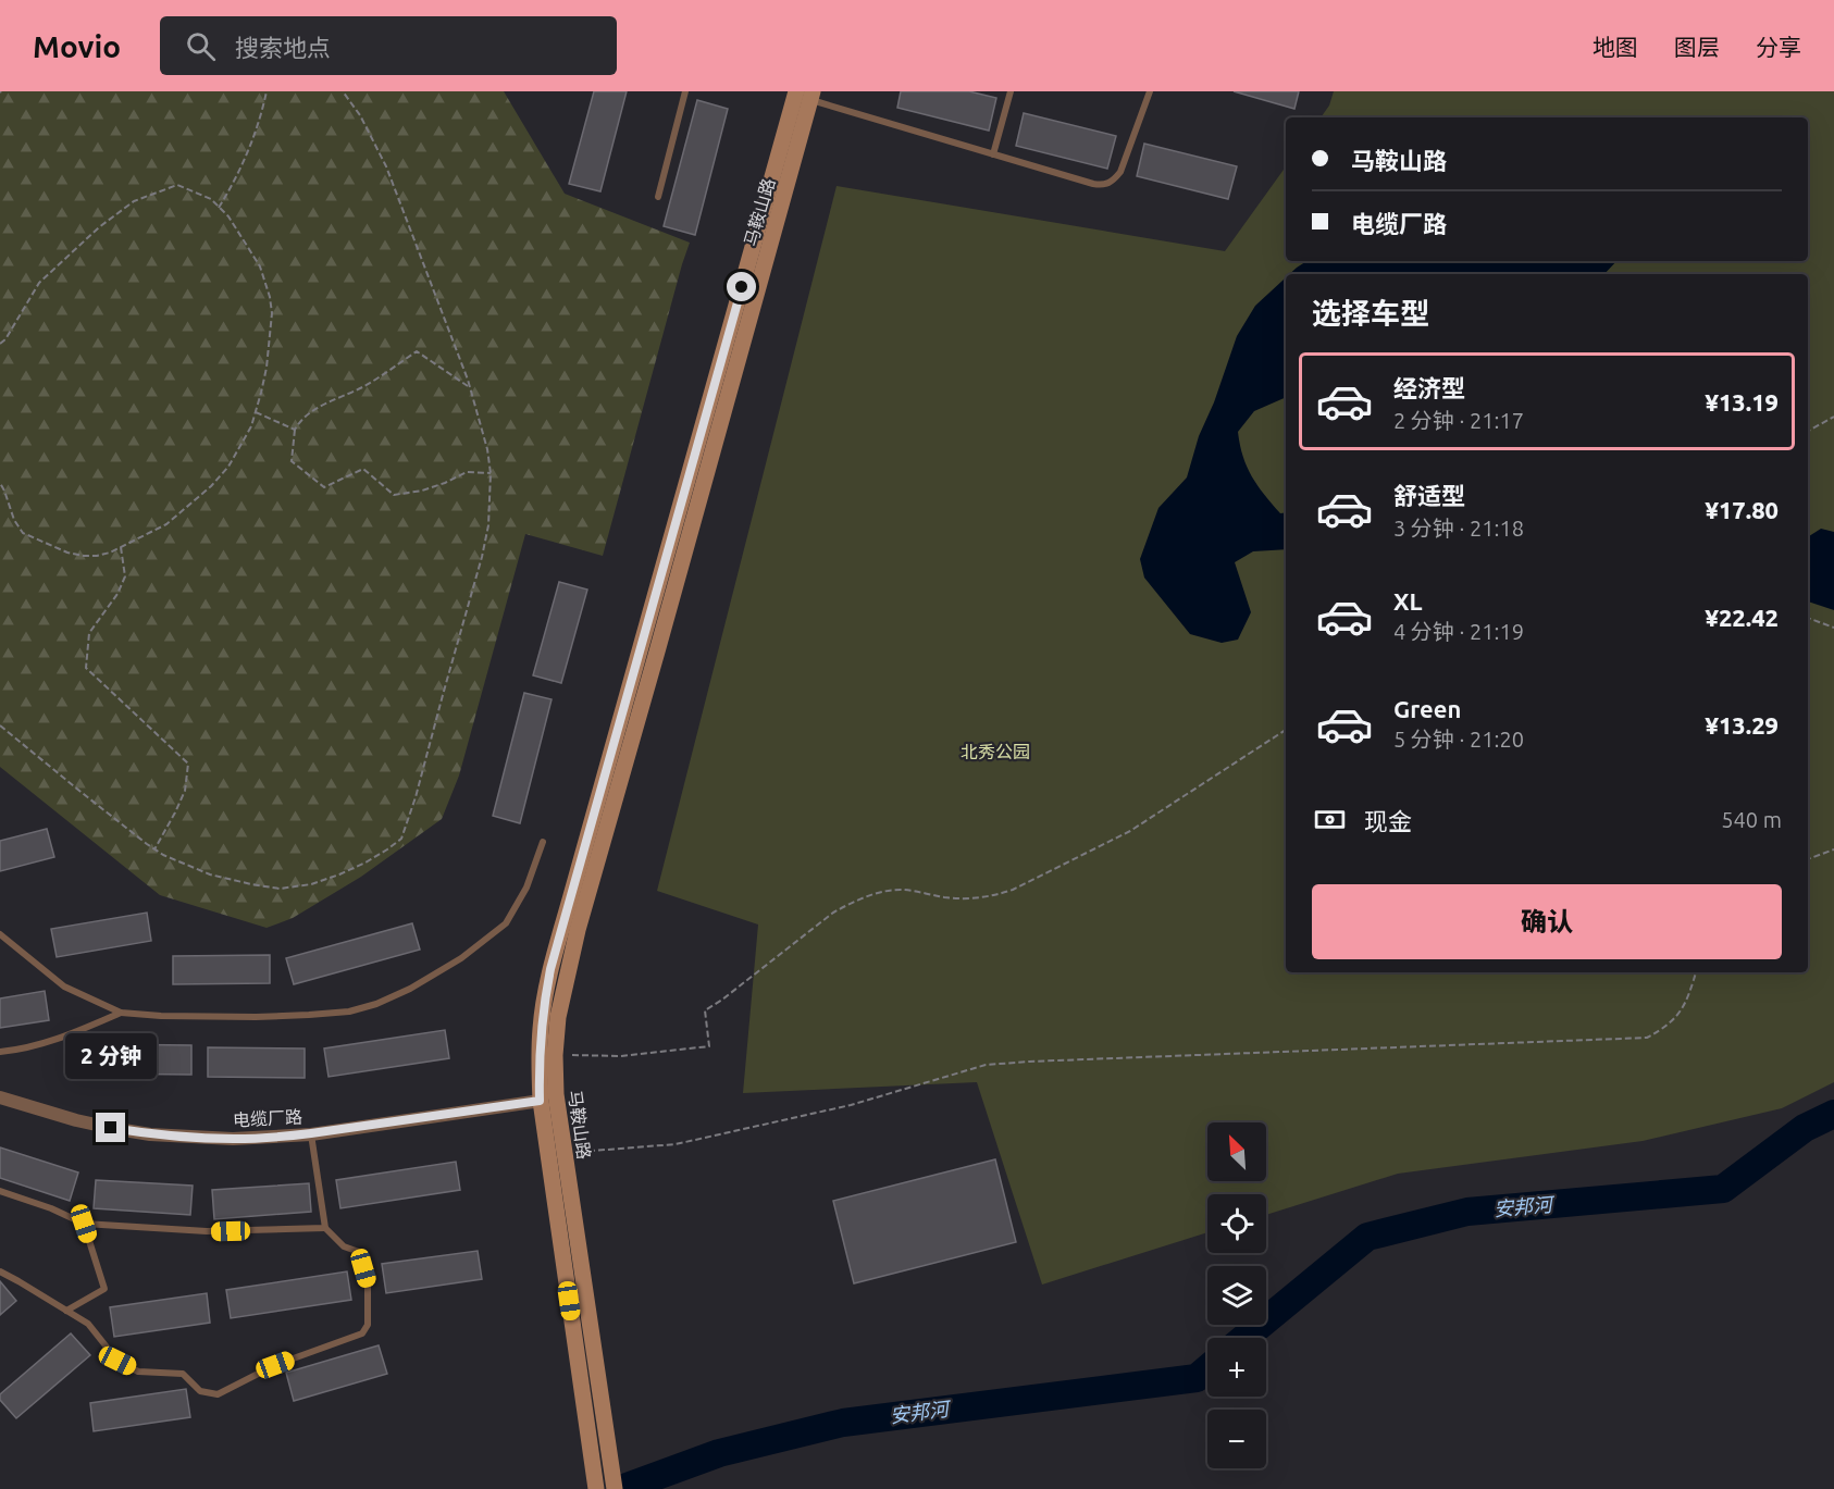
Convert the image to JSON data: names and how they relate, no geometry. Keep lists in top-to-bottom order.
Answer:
{
  "streets": {
    "main road": ["马鞍山路"],
    "street": ["电缆厂路"]
  },
  "crossings": [
    ["马鞍山路", "电缆厂路"]
  ],
  "water": ["安邦河"],
  "parks": ["北秀公园"],
  "north": "top left",
  "page": {
    "header": "Movio",
    "search": "搜索地点",
    "nav": ["地图", "图层", "分享"],
    "banner": ["马鞍山路", "电缆厂路"],
    "heading": "选择车型",
    "list": [
      {
        "name": "经济型",
        "note": "2 分钟 · 21:17",
        "value": "¥13.19"
      },
      {
        "name": "舒适型",
        "note": "3 分钟 · 21:18",
        "value": "¥17.80"
      },
      {
        "name": "XL",
        "note": "4 分钟 · 21:19",
        "value": "¥22.42"
      },
      {
        "name": "Green",
        "note": "5 分钟 · 21:20",
        "value": "¥13.29"
      }
    ],
    "pay": ["现金", "540 m"],
    "buttons": "确认",
    "bubble": "2 分钟",
    "map_buttons": ["+", "−"]
  }
}
